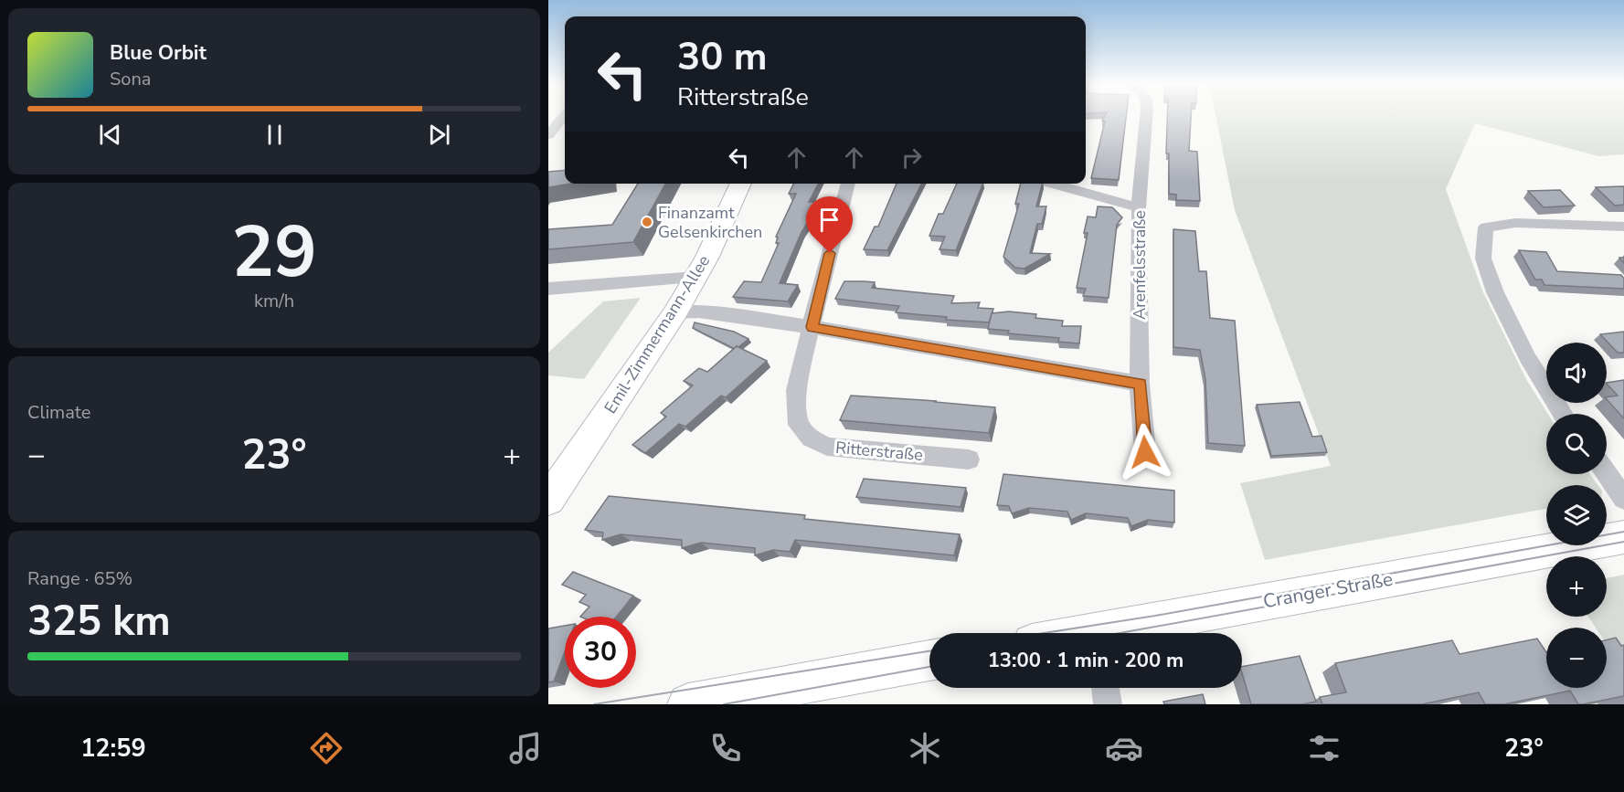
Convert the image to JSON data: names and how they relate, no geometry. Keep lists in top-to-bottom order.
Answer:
{
  "streets": {
    "main road": ["Emil-Zimmermann-Allee", "Cranger Straße"],
    "street": ["Arenfelsstraße", "Ritterstraße"]
  },
  "places": ["Finanzamt Gelsenkirchen"],
  "page": {
    "turn": ["30 m", "Ritterstraße"],
    "song": ["Blue Orbit", "Sona"],
    "tile": [
      ["29", "km/h"],
      "Climate",
      ["Range · 65%", "325 km"]
    ],
    "map_buttons": ["+", "−"],
    "heat": ["−", "23°", "+"],
    "limit": "30",
    "trip": "13:00 · 1 min · 200 m",
    "tabs": ["12:59", "23°"]
  }
}
